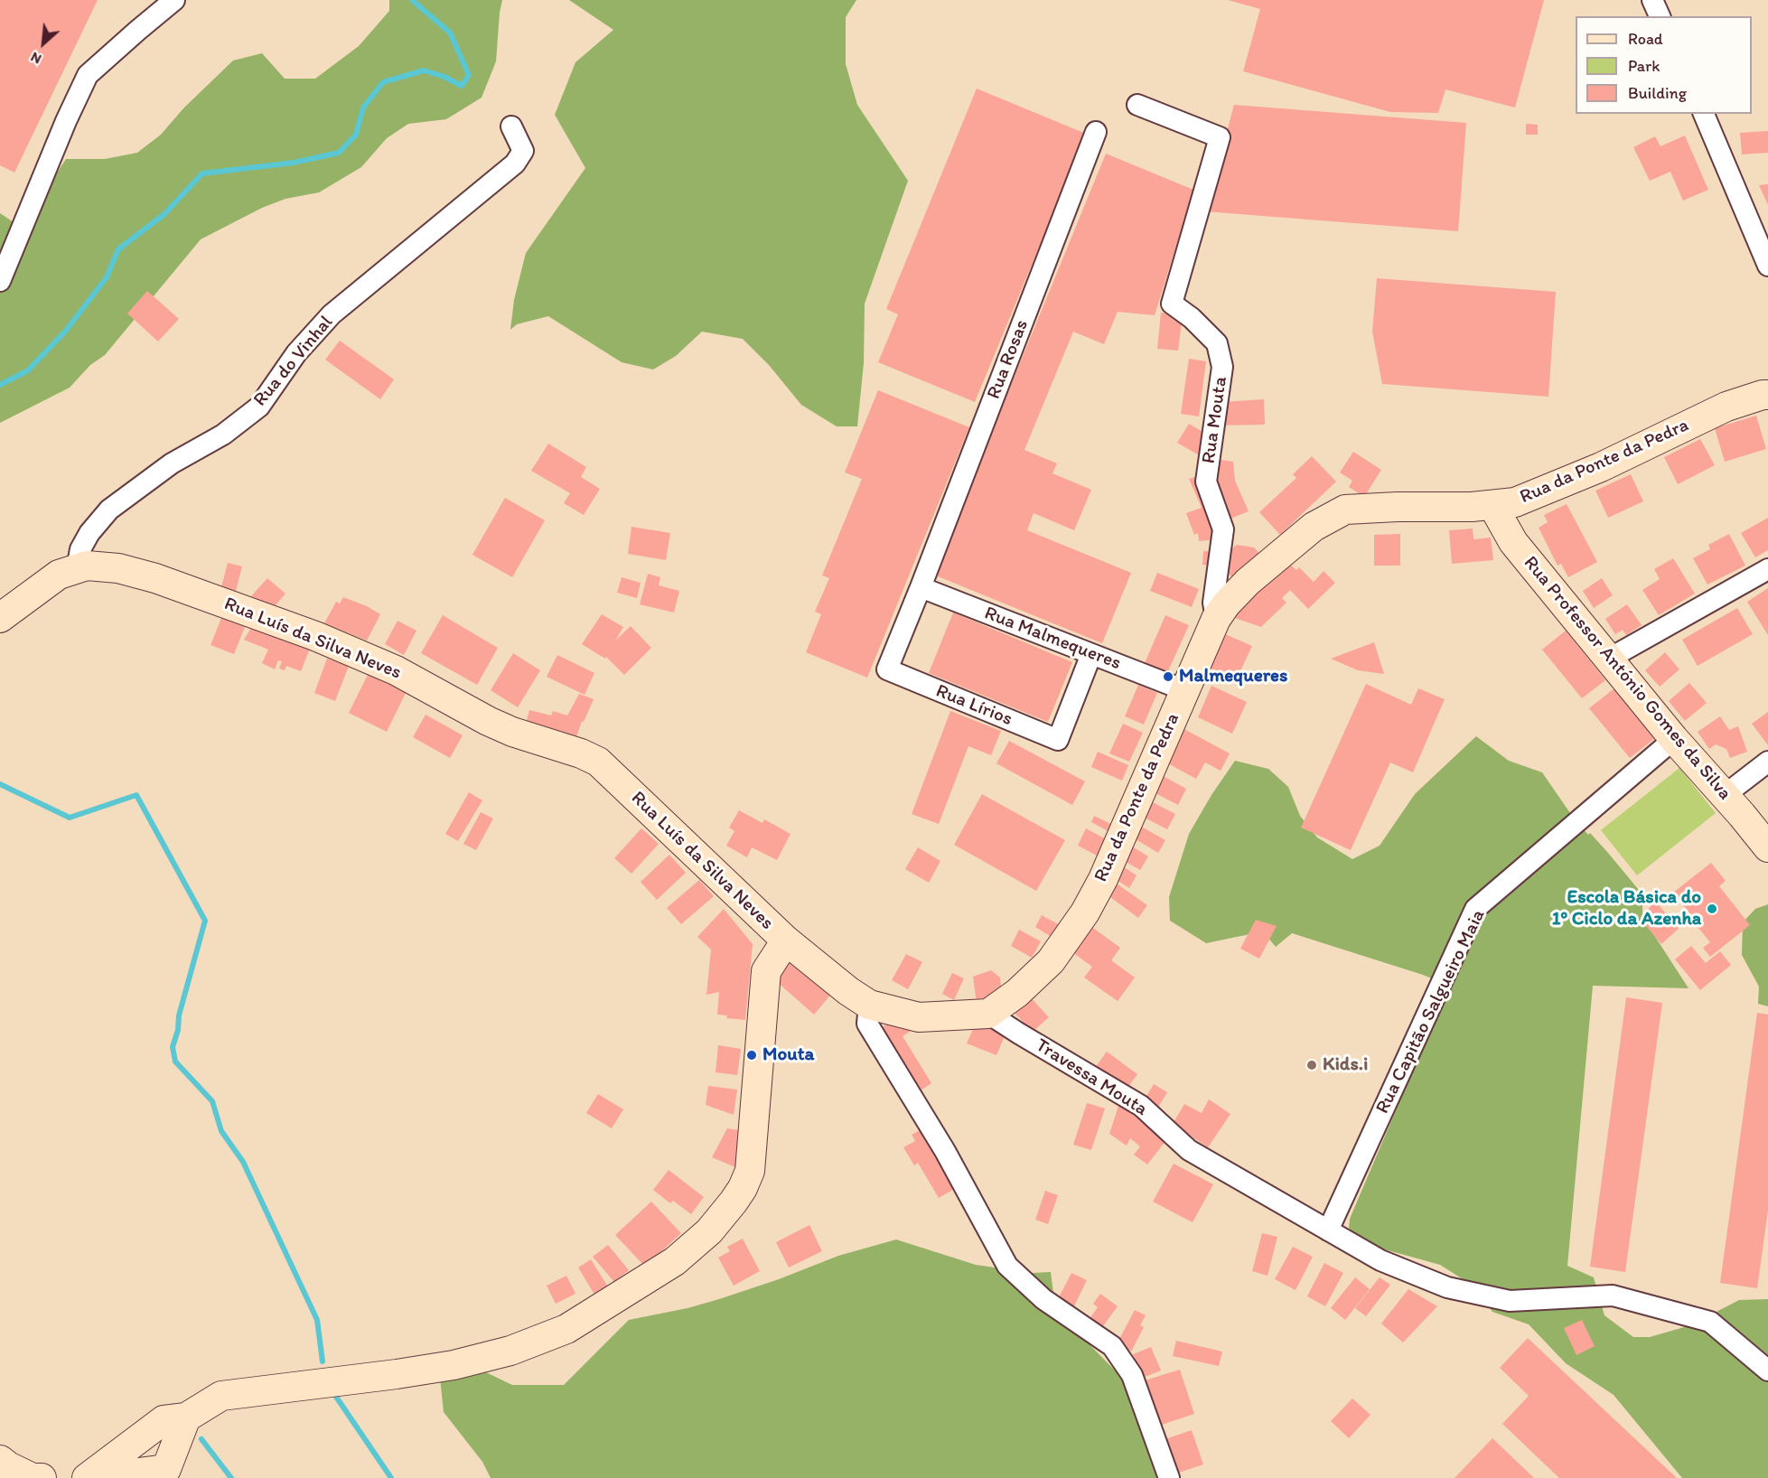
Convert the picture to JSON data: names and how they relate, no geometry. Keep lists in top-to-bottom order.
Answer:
{
  "streets": {
    "street": [
      "Rua Rosas",
      "Rua do Vinhal",
      "Rua Mouta",
      "Rua da Ponte da Pedra",
      "Rua Luís da Silva Neves",
      "Rua Malmequeres",
      "Rua Professor António Gomes da Silva",
      "Rua Lírios",
      "Rua Capitão Salgueiro Maia",
      "Travessa Mouta"
    ]
  },
  "crossings": [
    ["Rua Rosas", "Rua Malmequeres"],
    ["Rua Rosas", "Rua Lírios"],
    ["Rua do Vinhal", "Rua Luís da Silva Neves"],
    ["Rua Mouta", "Rua da Ponte da Pedra"],
    ["Rua da Ponte da Pedra", "Rua Malmequeres"],
    ["Rua da Ponte da Pedra", "Rua Professor António Gomes da Silva"],
    ["Rua da Ponte da Pedra", "Travessa Mouta"],
    ["Rua Malmequeres", "Rua Lírios"],
    ["Rua Professor António Gomes da Silva", "Rua Capitão Salgueiro Maia"],
    ["Rua Capitão Salgueiro Maia", "Travessa Mouta"]
  ],
  "places": [
    "Malmequeres",
    "Escola Básica do 1º Ciclo da Azenha",
    "Mouta",
    "Kids.i"
  ],
  "legend": ["Road", "Park", "Building"],
  "north": "bottom left"
}
